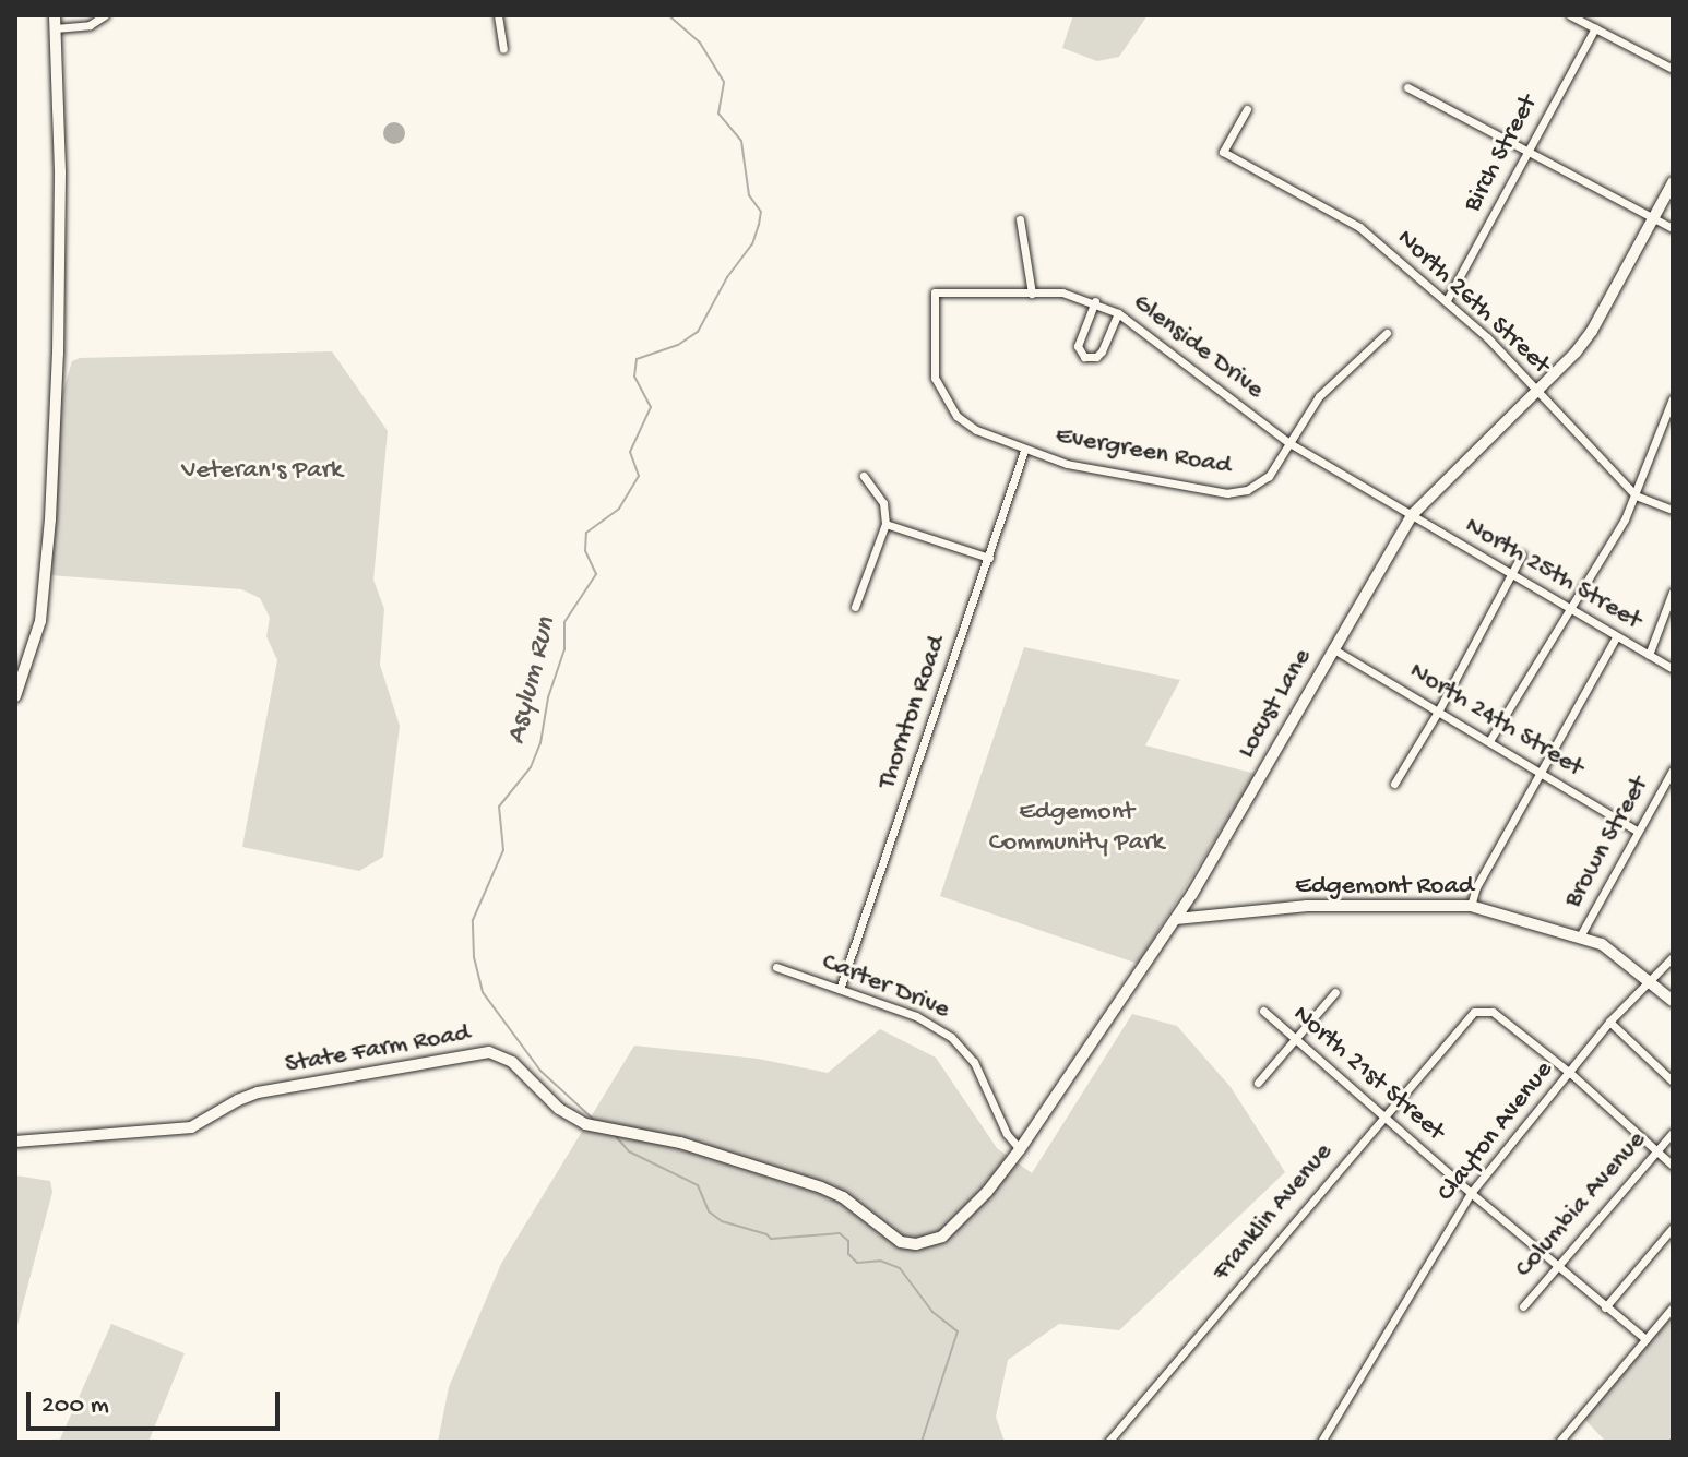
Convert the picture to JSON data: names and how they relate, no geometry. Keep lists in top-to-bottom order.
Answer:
{
  "streets": {
    "street": [
      "Birch Street",
      "North 26th Street",
      "Glenside Drive",
      "Evergreen Road",
      "North 25th Street",
      "Locust Lane",
      "Thornton Road",
      "North 24th Street",
      "Brown Street",
      "Edgemont Road",
      "Carter Drive",
      "State Farm Road",
      "North 21st Street",
      "Clayton Avenue",
      "Columbia Avenue",
      "Franklin Avenue"
    ]
  },
  "crossings": [
    ["Birch Street", "North 26th Street"],
    ["North 26th Street", "Locust Lane"],
    ["Glenside Drive", "Evergreen Road"],
    ["Glenside Drive", "North 25th Street"],
    ["Glenside Drive", "Locust Lane"],
    ["Evergreen Road", "Thornton Road"],
    ["North 25th Street", "Locust Lane"],
    ["Locust Lane", "North 24th Street"],
    ["Locust Lane", "Edgemont Road"],
    ["Locust Lane", "Carter Drive"],
    ["Locust Lane", "State Farm Road"],
    ["Thornton Road", "Carter Drive"],
    ["North 24th Street", "Brown Street"],
    ["Brown Street", "Edgemont Road"],
    ["Edgemont Road", "Clayton Avenue"],
    ["North 21st Street", "Clayton Avenue"],
    ["North 21st Street", "Columbia Avenue"],
    ["North 21st Street", "Franklin Avenue"],
    ["Clayton Avenue", "Franklin Avenue"]
  ],
  "water": ["Asylum Run"],
  "parks": ["Veteran's Park", "Edgemont Community Park"],
  "scale_bar": "200 m"
}
